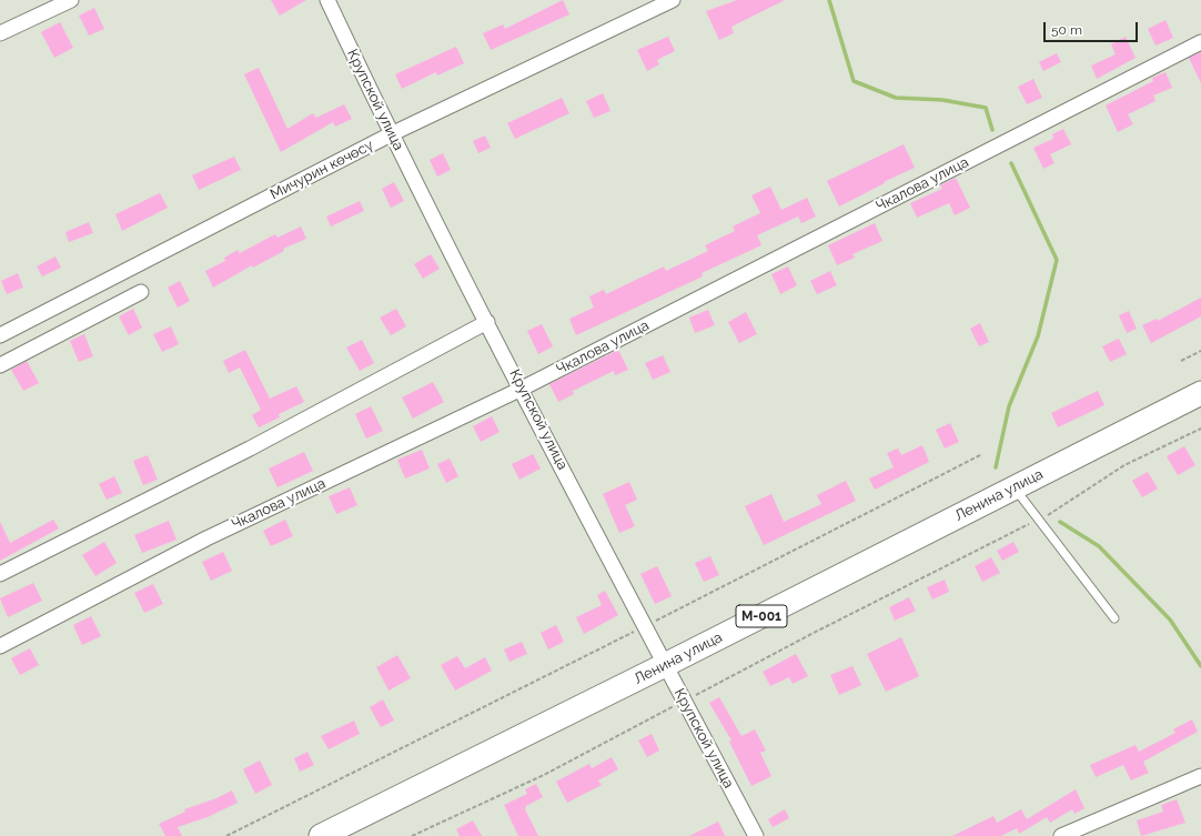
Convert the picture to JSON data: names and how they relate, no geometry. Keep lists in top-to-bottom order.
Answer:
{
  "streets": {
    "main road": ["Ленина улица", "М-001"],
    "street": ["Крупской улица", "Мичурин көчөсү", "Чкалова улица"]
  },
  "crossings": [
    ["Крупской улица", "Мичурин көчөсү"],
    ["Крупской улица", "Чкалова улица"],
    ["Крупской улица", "Ленина улица"]
  ],
  "scale_bar": "50 m"
}
